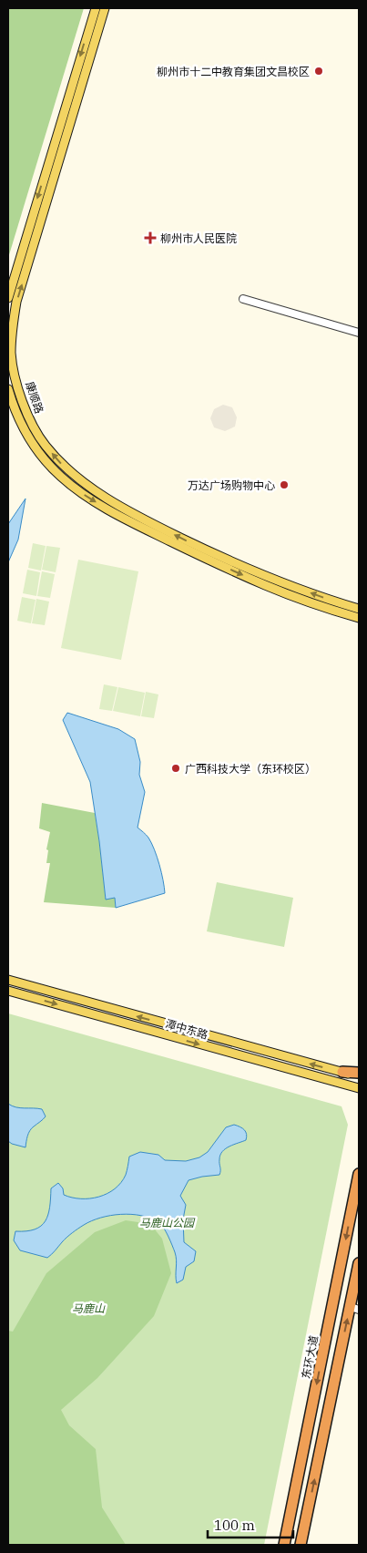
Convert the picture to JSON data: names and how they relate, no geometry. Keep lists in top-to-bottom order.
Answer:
{
  "streets": {
    "highway": ["东环大道"],
    "main road": ["康顺路", "潭中东路"]
  },
  "parks": ["马鹿山公园", "马鹿山"],
  "places": {
    "other": ["柳州市十二中教育集团文昌校区", "万达广场购物中心", "广西科技大学（东环校区）"],
    "health": ["柳州市人民医院"]
  },
  "scale_bar": "100 m"
}
